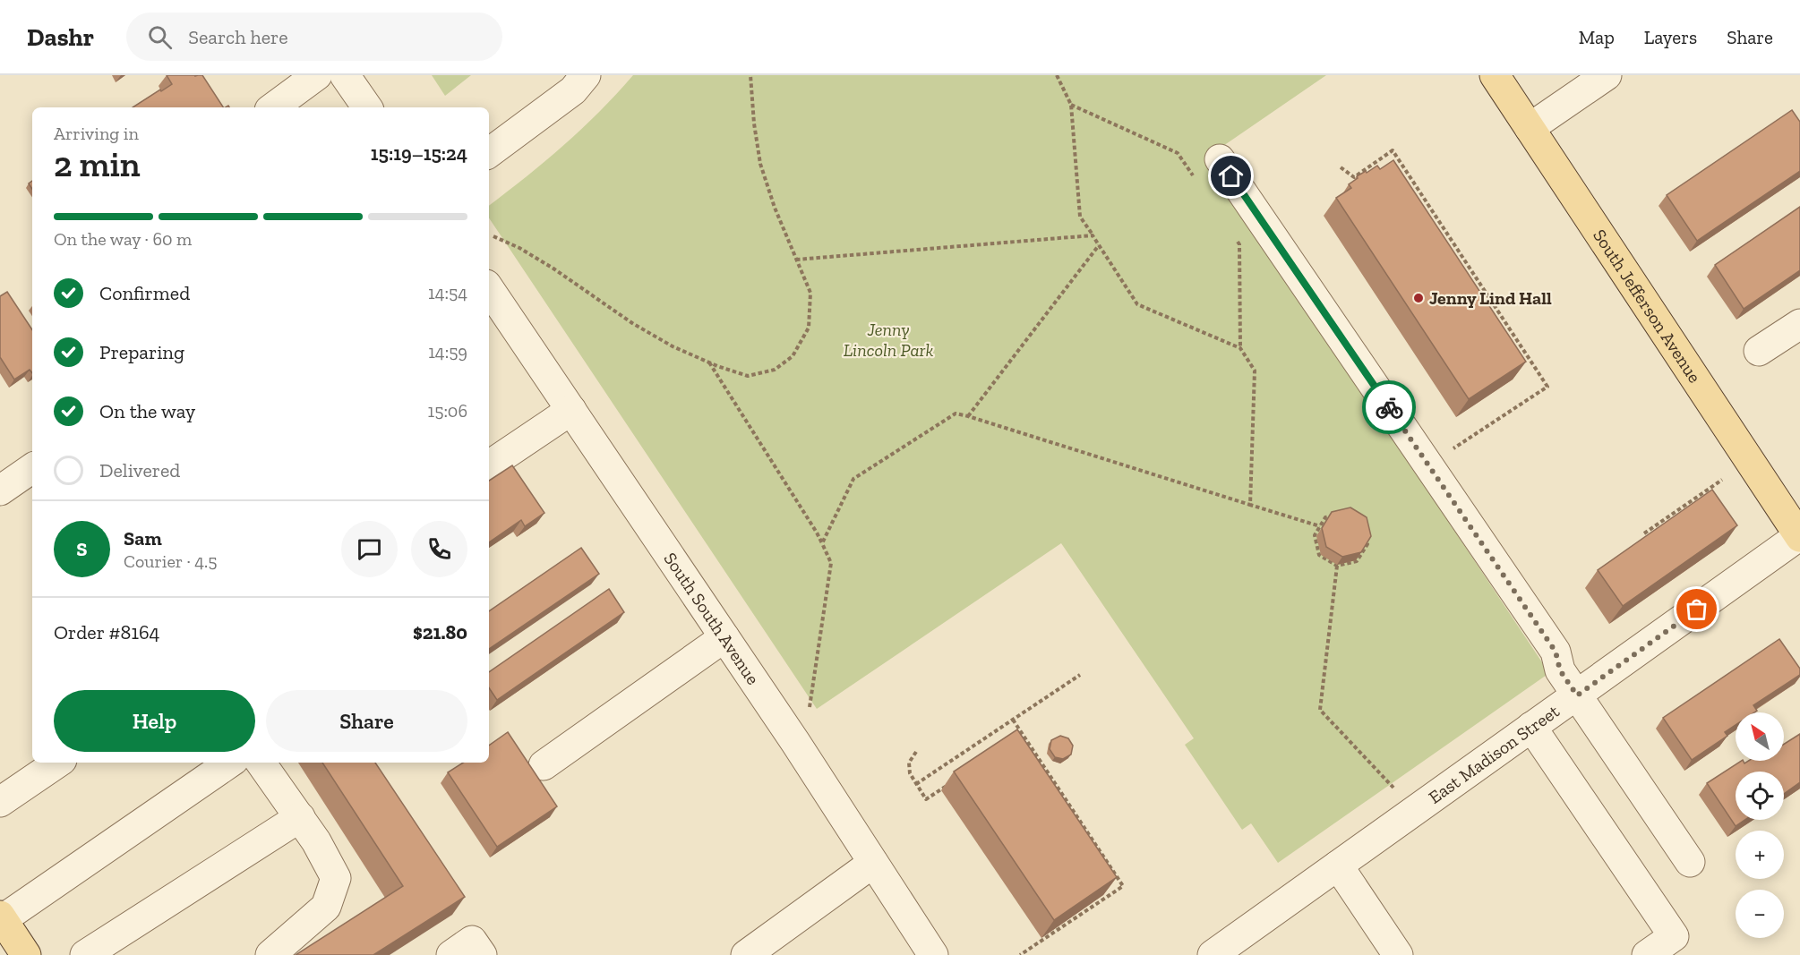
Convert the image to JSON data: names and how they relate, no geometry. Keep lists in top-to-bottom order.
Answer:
{
  "streets": {
    "main road": ["South Jefferson Avenue"],
    "street": ["South South Avenue", "East Madison Street"]
  },
  "crossings": [
    ["South Jefferson Avenue", "East Madison Street"]
  ],
  "parks": ["Jenny Lincoln Park"],
  "places": ["Jenny Lind Hall"],
  "north": "top left",
  "page": {
    "header": "Dashr",
    "search": "Search here",
    "nav": ["Map", "Layers", "Share"],
    "heading": ["2 min", "Arriving in", "15:19–15:24"],
    "panel": [
      "Sam",
      "Courier · 4.5",
      "Order #8164",
      "$21.80"
    ],
    "bar": "On the way · 60 m",
    "list": [
      ["Confirmed", "14:54"],
      ["Preparing", "14:59"],
      ["On the way", "15:06"],
      "Delivered"
    ],
    "round": "S",
    "buttons": ["Help", "Share"],
    "map_buttons": ["+", "−"]
  }
}
